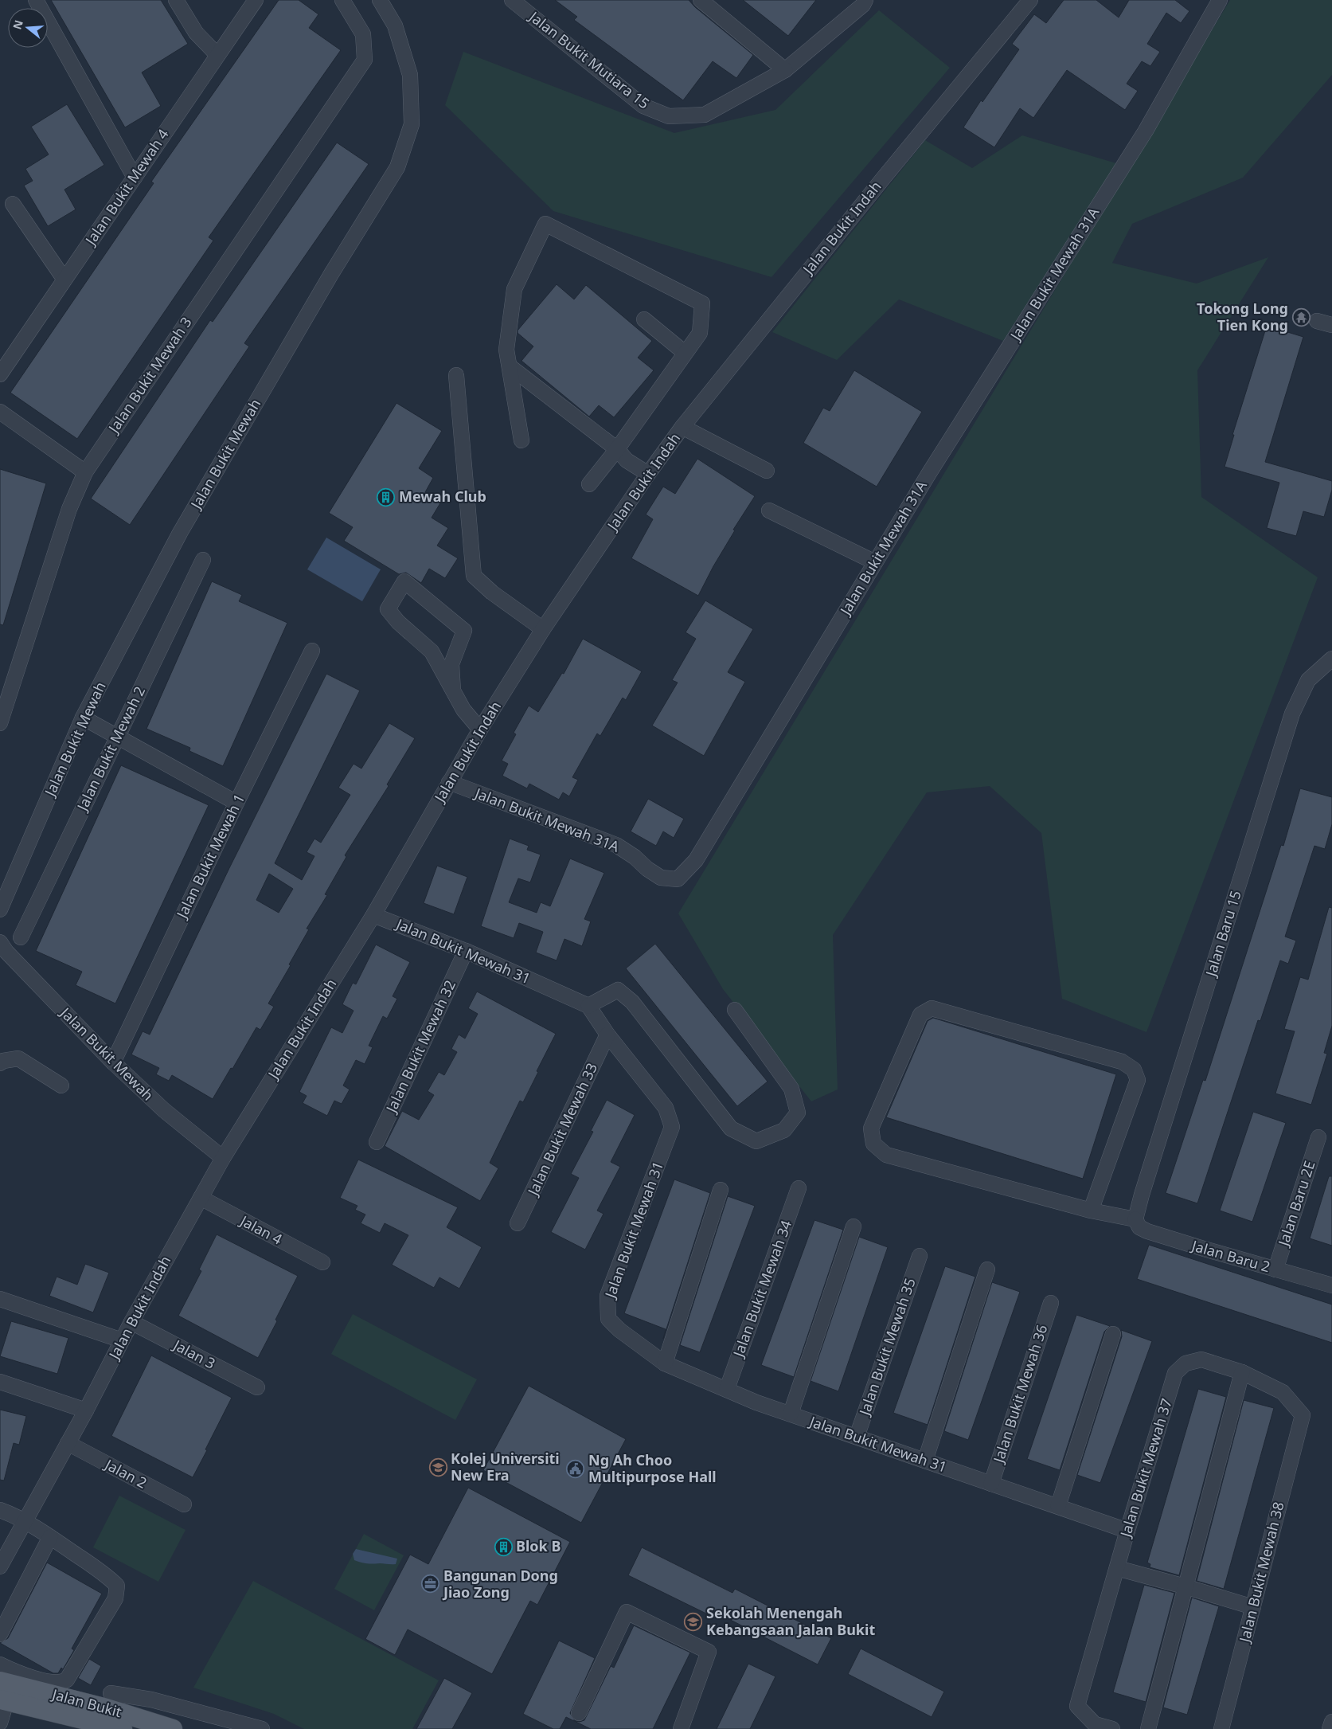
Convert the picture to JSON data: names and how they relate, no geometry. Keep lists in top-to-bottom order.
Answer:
{
  "streets": {
    "main road": ["Jalan Bukit"],
    "street": [
      "Jalan Bukit Mutiara 15",
      "Jalan Bukit Mewah 4",
      "Jalan Bukit Indah",
      "Jalan Bukit Mewah 31A",
      "Jalan Bukit Mewah 3",
      "Jalan Bukit Mewah",
      "Jalan Bukit Mewah 2",
      "Jalan Bukit Mewah 1",
      "Jalan Baru 15",
      "Jalan Bukit Mewah 31",
      "Jalan Bukit Mewah 32",
      "Jalan Bukit Mewah 33",
      "Jalan Baru 2E",
      "Jalan 4",
      "Jalan Baru 2",
      "Jalan Bukit Mewah 34",
      "Jalan Bukit Mewah 35",
      "Jalan 3",
      "Jalan Bukit Mewah 36",
      "Jalan Bukit Mewah 37",
      "Jalan 2",
      "Jalan Bukit Mewah 38"
    ]
  },
  "crossings": [
    ["Jalan Bukit Indah", "Jalan Bukit Mewah 31A"],
    ["Jalan Bukit Indah", "Jalan Bukit Mewah"],
    ["Jalan Bukit Indah", "Jalan Bukit Mewah 31"],
    ["Jalan Bukit Indah", "Jalan 4"],
    ["Jalan Bukit Indah", "Jalan 3"],
    ["Jalan Bukit Indah", "Jalan 2"],
    ["Jalan Bukit Mewah", "Jalan Bukit Mewah 1"],
    ["Jalan Baru 15", "Jalan Baru 2"],
    ["Jalan Bukit Mewah 31", "Jalan Bukit Mewah 32"],
    ["Jalan Bukit Mewah 31", "Jalan Bukit Mewah 33"],
    ["Jalan Bukit Mewah 31", "Jalan Bukit Mewah 34"],
    ["Jalan Bukit Mewah 31", "Jalan Bukit Mewah 35"],
    ["Jalan Bukit Mewah 31", "Jalan Bukit Mewah 36"],
    ["Jalan Bukit Mewah 31", "Jalan Bukit Mewah 37"],
    ["Jalan Baru 2E", "Jalan Baru 2"],
    ["Jalan Bukit Mewah 37", "Jalan Bukit Mewah 38"]
  ],
  "places": {
    "temple": ["Tokong Long Tien Kong"],
    "building": ["Mewah Club", "Blok B"],
    "school or university": ["Kolej Universiti New Era", "Sekolah Menengah Kebangsaan Jalan Bukit"],
    "public building": ["Ng Ah Choo Multipurpose Hall"],
    "office": ["Bangunan Dong Jiao Zong"]
  },
  "north": "left"
}
